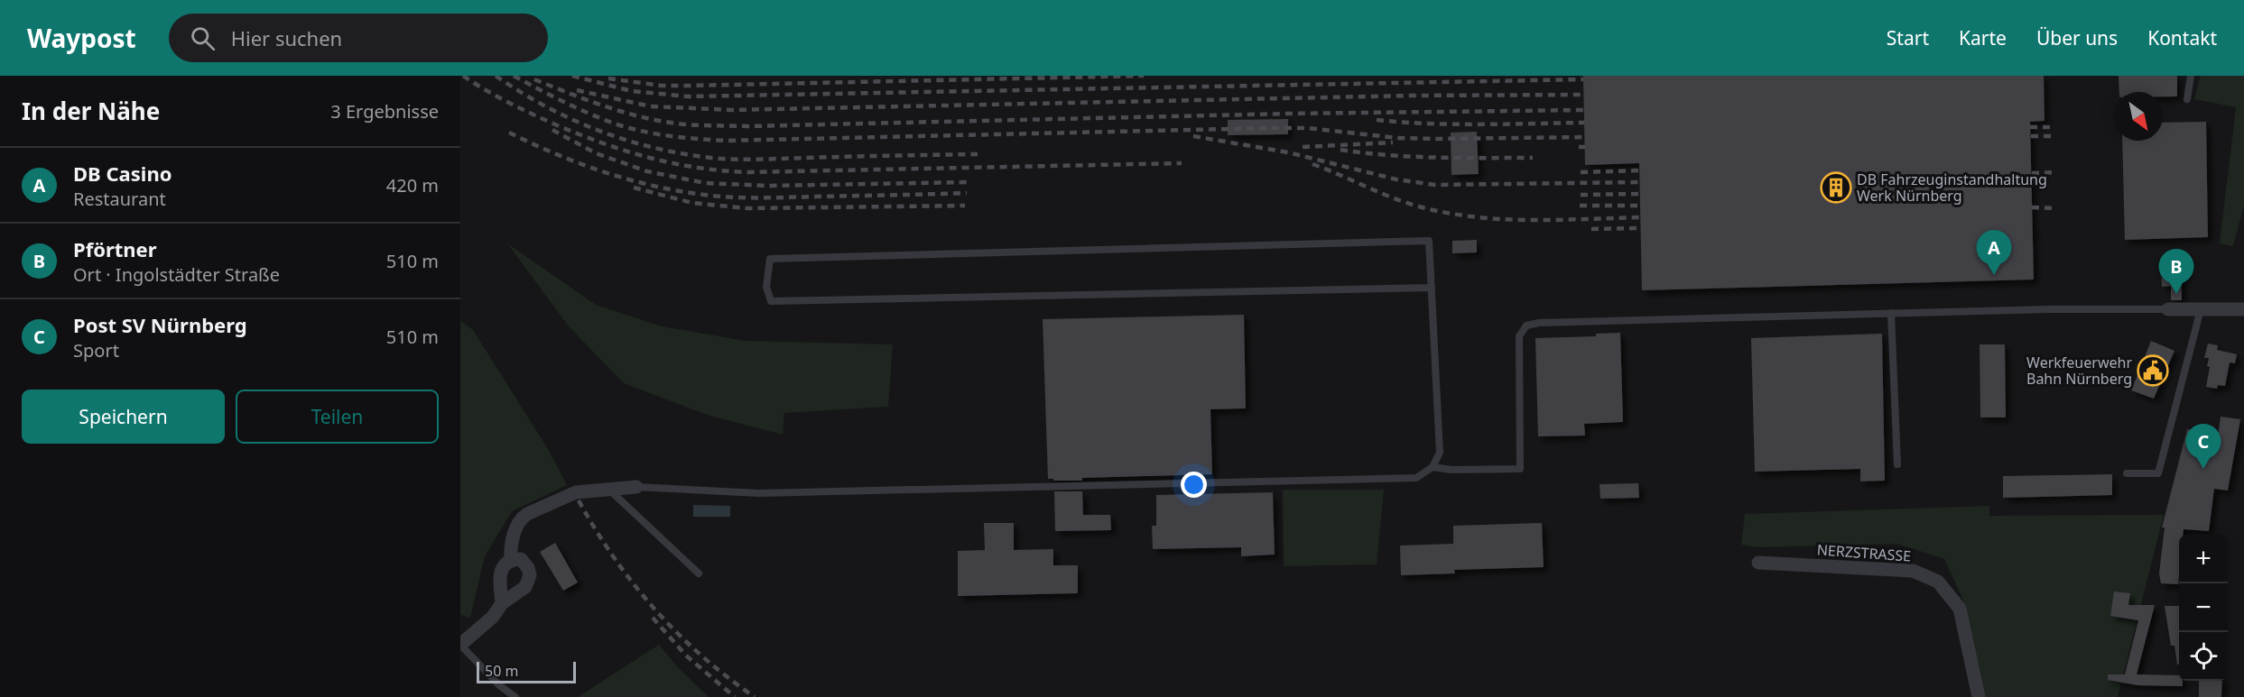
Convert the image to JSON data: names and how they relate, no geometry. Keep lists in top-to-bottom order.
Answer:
{
  "streets": {
    "street": ["NERZSTRASSE"]
  },
  "places": {
    "building": ["DB Fahrzeuginstandhaltung Werk Nürnberg"],
    "public building": ["Werkfeuerwehr Bahn Nürnberg"]
  },
  "scale_bar": "50 m",
  "north": "bottom right",
  "page": {
    "header": "Waypost",
    "search": "Hier suchen",
    "nav": [
      "Start",
      "Karte",
      "Über uns",
      "Kontakt"
    ],
    "heading": ["In der Nähe", "3 Ergebnisse"],
    "list": [
      {
        "mark": "A",
        "name": "DB Casino",
        "note": "Restaurant",
        "value": "420 m"
      },
      {
        "mark": "B",
        "name": "Pförtner",
        "note": "Ort · Ingolstädter Straße",
        "value": "510 m"
      },
      {
        "mark": "C",
        "name": "Post SV Nürnberg",
        "note": "Sport",
        "value": "510 m"
      }
    ],
    "pins": ["A", "B", "C"],
    "buttons": ["Speichern", "Teilen"],
    "map_buttons": ["+", "−"],
    "scale": "50 m"
  }
}
